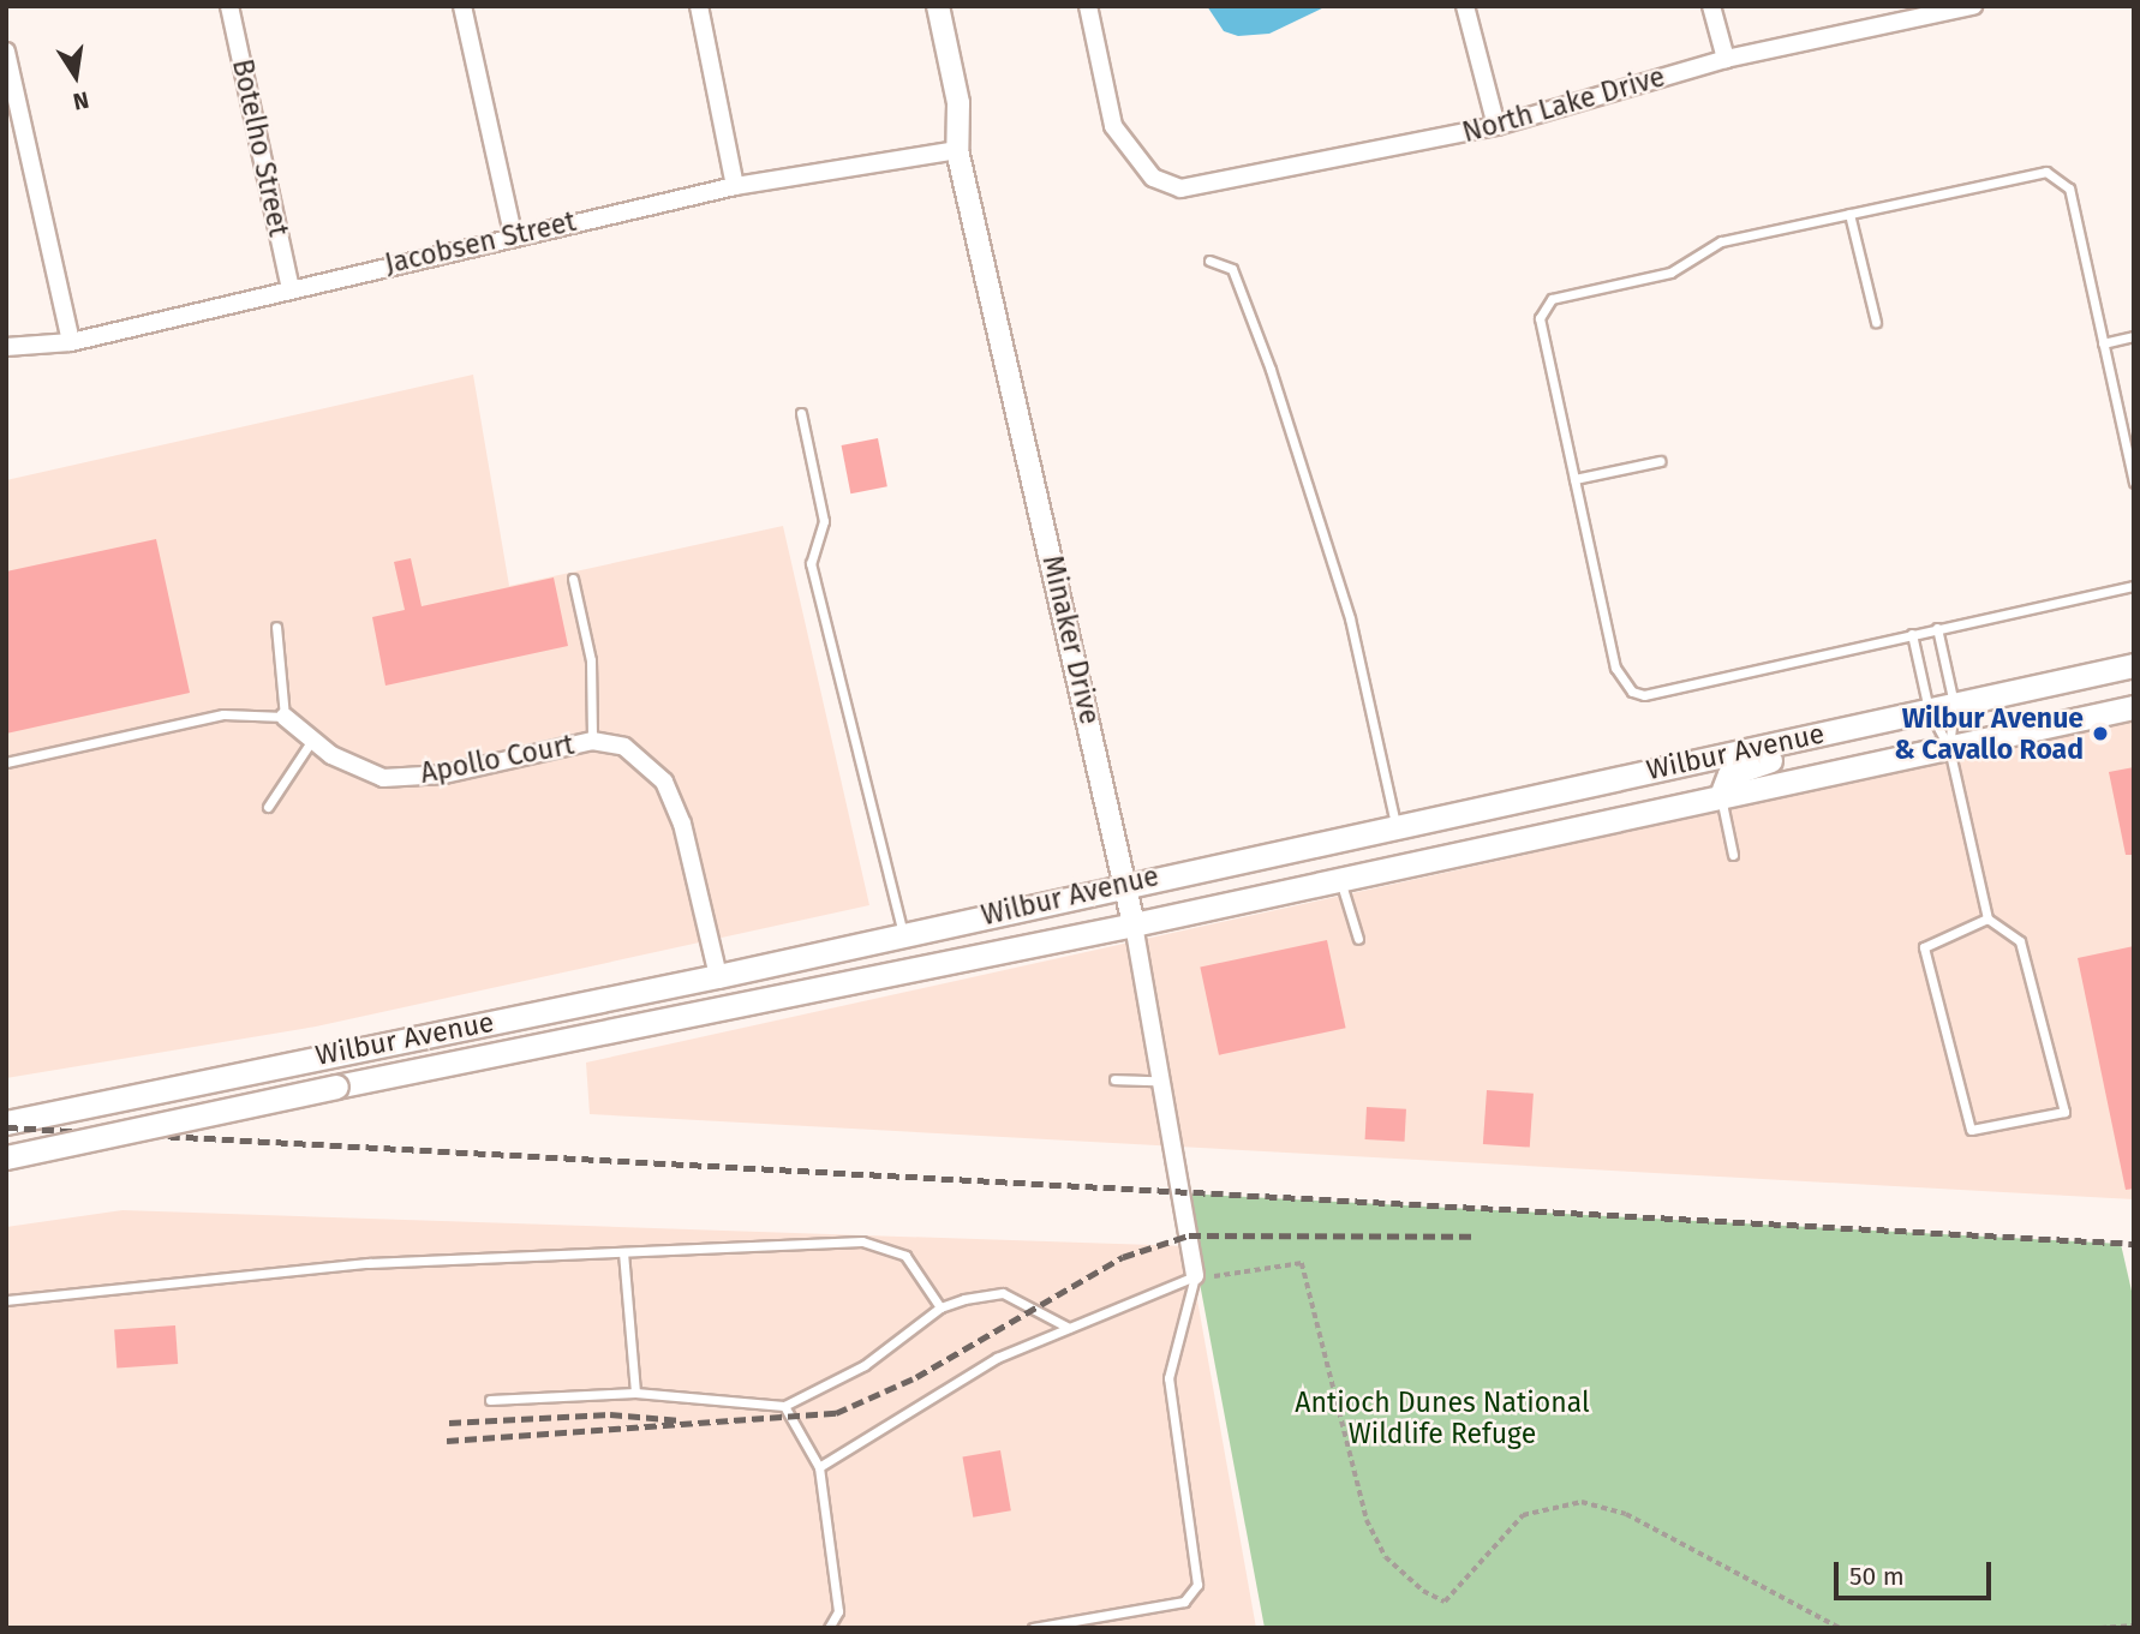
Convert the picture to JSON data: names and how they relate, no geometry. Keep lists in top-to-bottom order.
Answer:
{
  "streets": {
    "main road": ["Wilbur Avenue"],
    "street": [
      "North Lake Drive",
      "Botelho Street",
      "Jacobsen Street",
      "Minaker Drive",
      "Apollo Court"
    ]
  },
  "crossings": [
    ["Botelho Street", "Jacobsen Street"],
    ["Jacobsen Street", "Minaker Drive"],
    ["Minaker Drive", "Wilbur Avenue"],
    ["Wilbur Avenue", "Apollo Court"]
  ],
  "parks": ["Antioch Dunes National Wildlife Refuge"],
  "places": ["Wilbur Avenue & Cavallo Road"],
  "scale_bar": "50 m",
  "north": "bottom"
}
